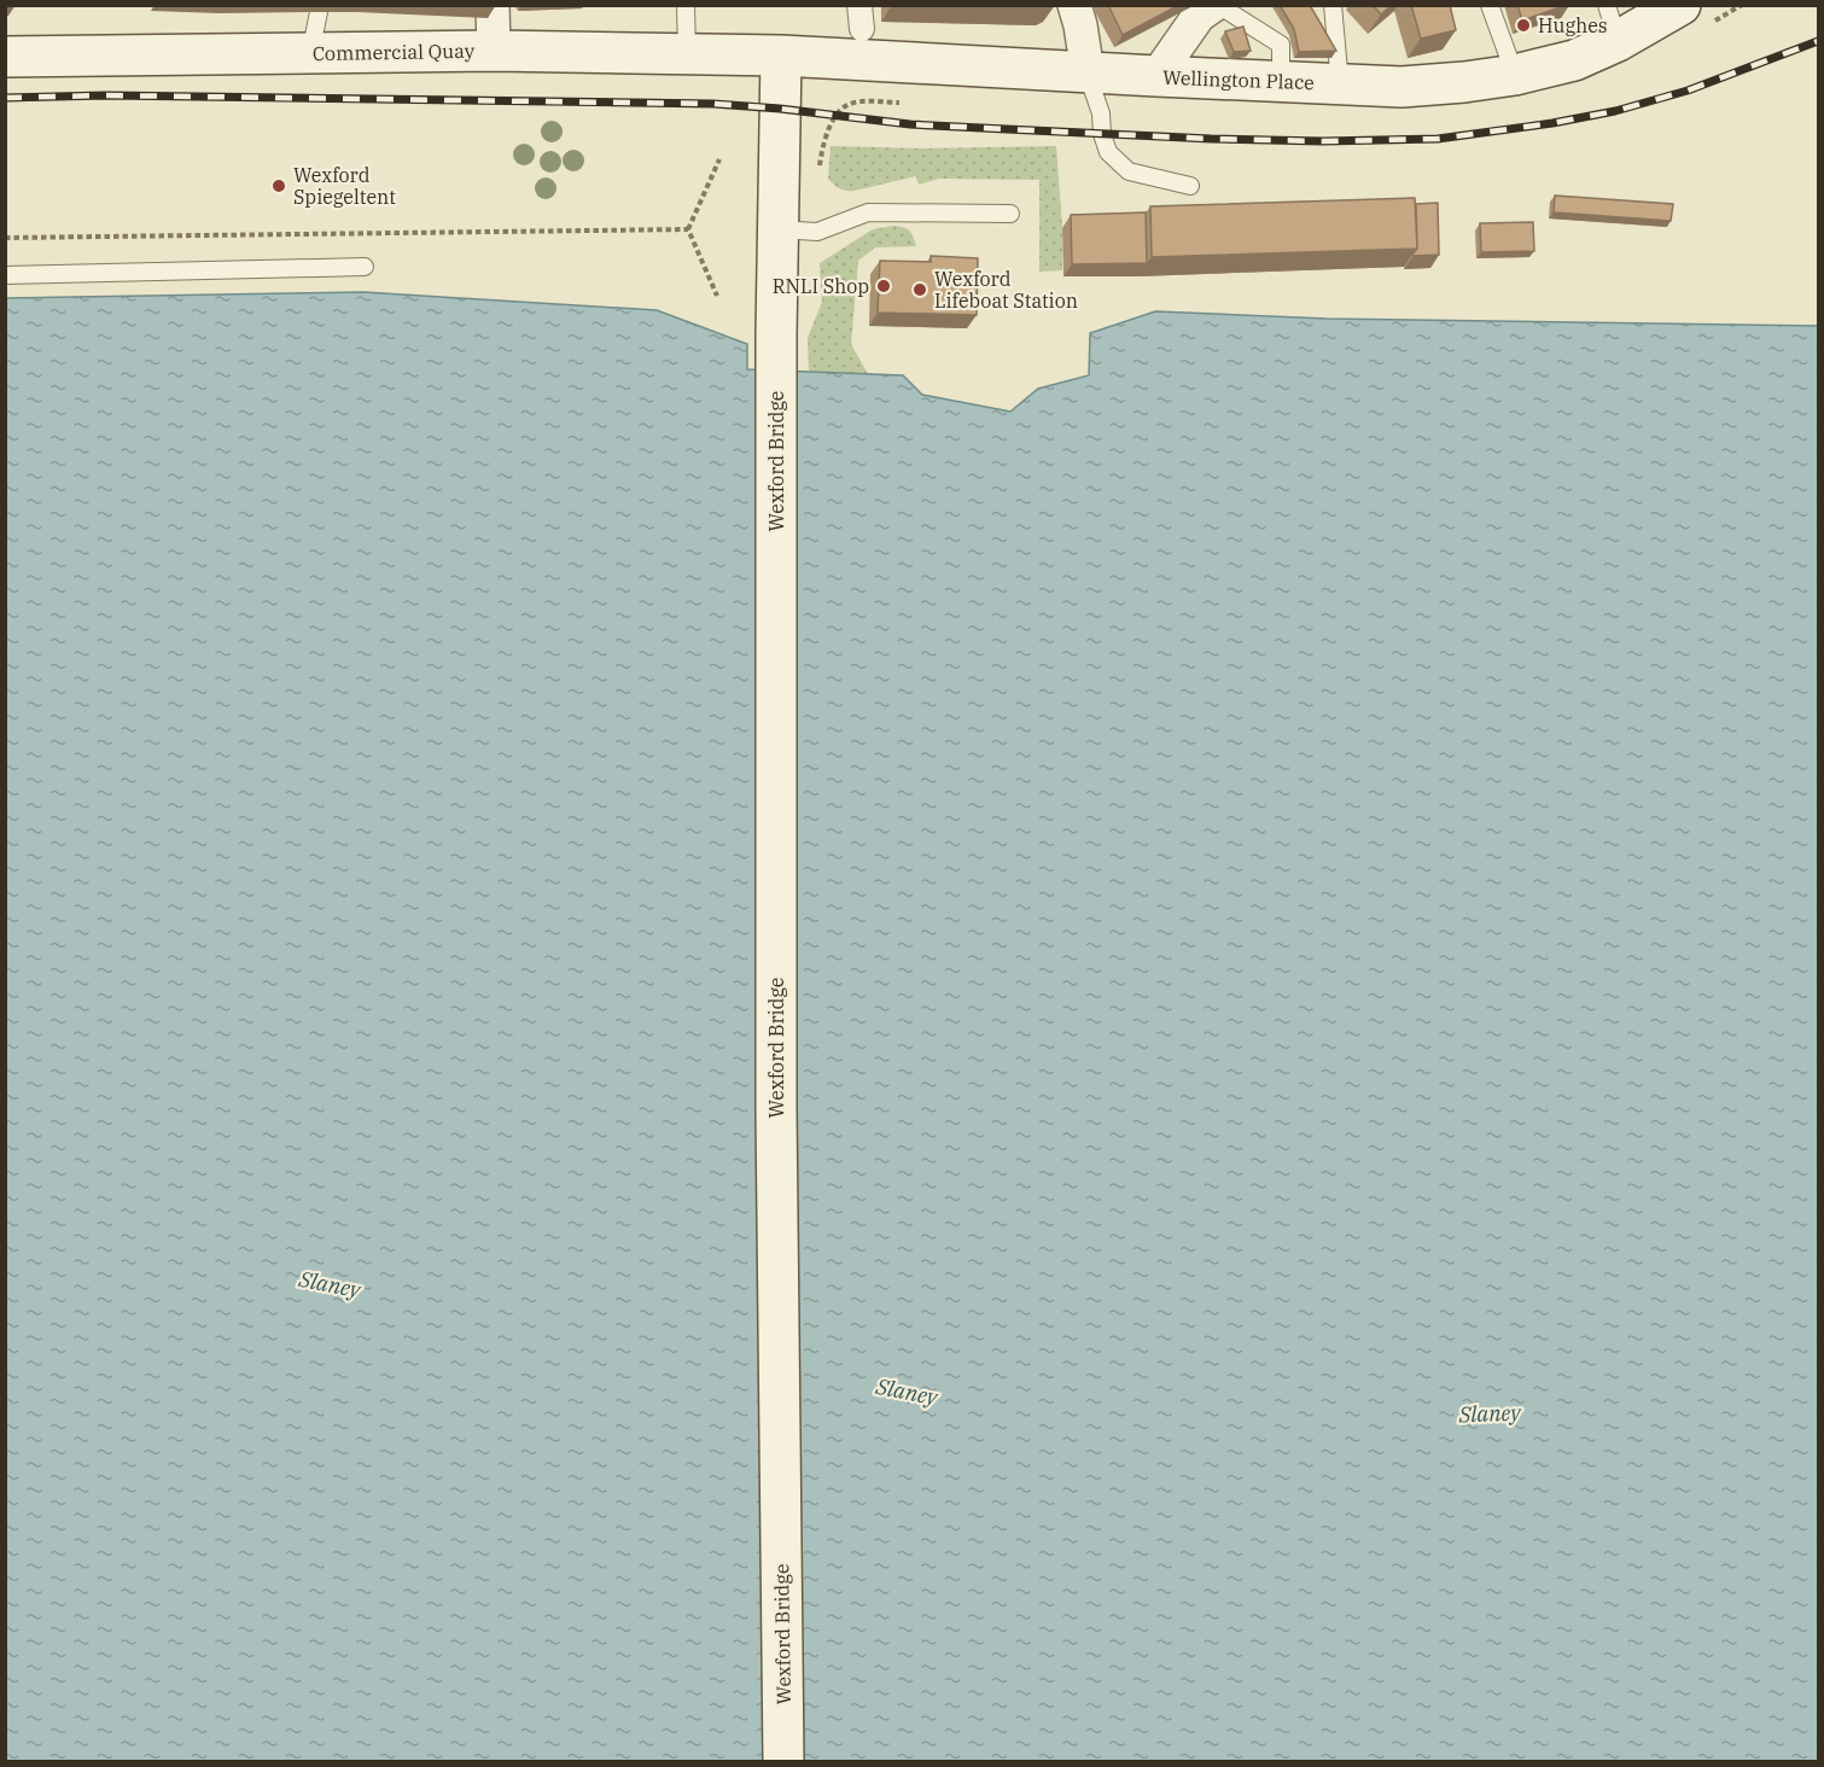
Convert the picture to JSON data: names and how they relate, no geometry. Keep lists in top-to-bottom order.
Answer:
{
  "streets": {
    "main road": ["Commercial Quay", "Wellington Place", "Wexford Bridge"]
  },
  "crossings": [
    ["Commercial Quay", "Wellington Place"],
    ["Commercial Quay", "Wexford Bridge"],
    ["Wellington Place", "Wexford Bridge"]
  ],
  "water": ["Slaney"],
  "places": [
    "Hughes",
    "Wexford Spiegeltent",
    "RNLI Shop",
    "Wexford Lifeboat Station"
  ]
}
